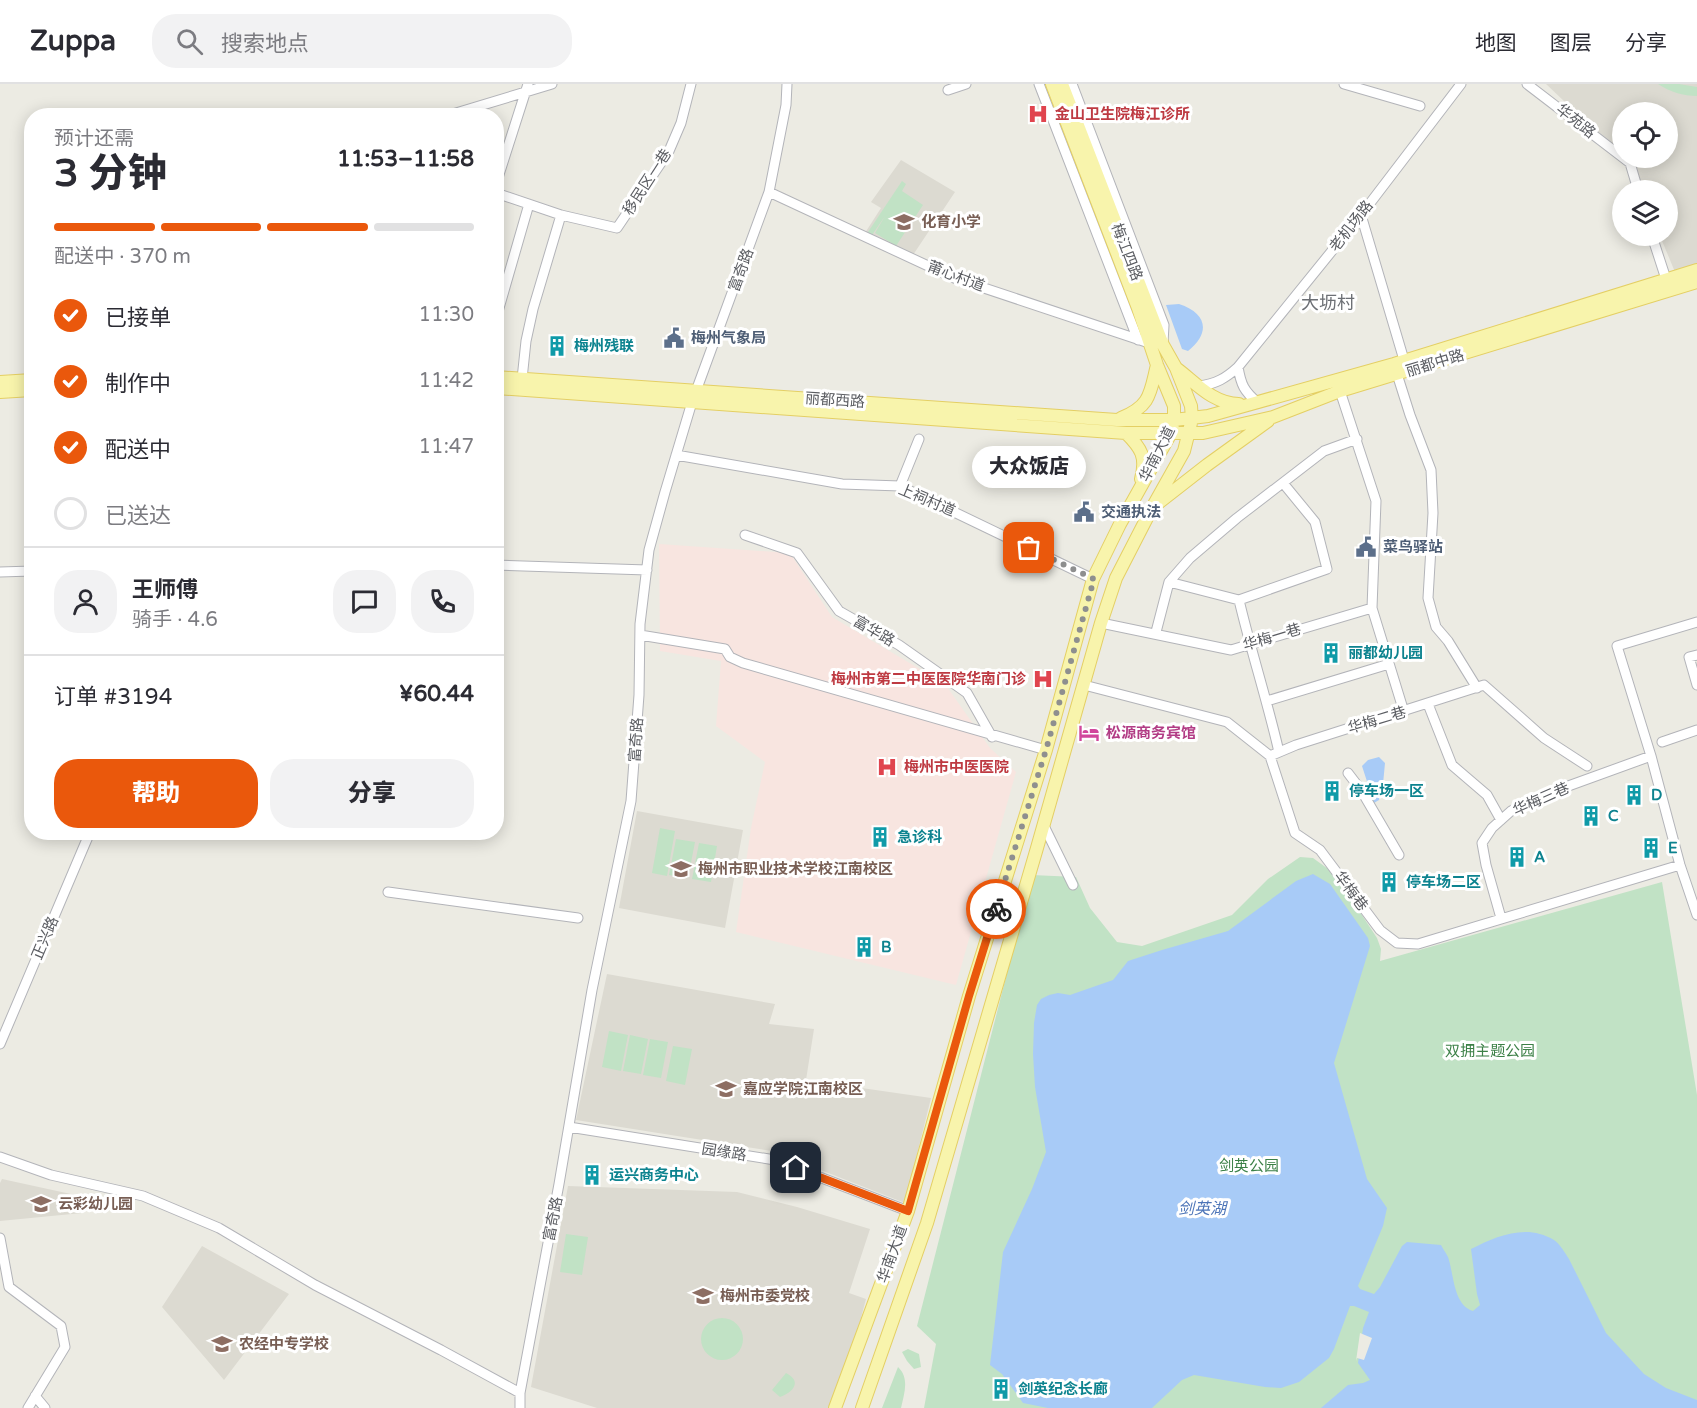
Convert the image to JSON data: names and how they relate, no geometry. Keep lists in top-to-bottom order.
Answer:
{
  "streets": {
    "main road": [
      "梅江四路",
      "丽都中路",
      "丽都西路",
      "华南大道"
    ],
    "street": [
      "华苑路",
      "移民区一巷",
      "老机场路",
      "富奇路",
      "莆心村道",
      "上祠村道",
      "富华路",
      "华梅一巷",
      "华梅二巷",
      "华梅三巷",
      "华梅巷",
      "正兴路",
      "园缘路"
    ]
  },
  "crossings": [
    ["梅江四路", "莆心村道"],
    ["梅江四路", "丽都中路"],
    ["梅江四路", "丽都西路"],
    ["梅江四路", "华南大道"],
    ["富奇路", "莆心村道"],
    ["富奇路", "丽都西路"],
    ["富奇路", "上祠村道"],
    ["富奇路", "园缘路"],
    ["丽都中路", "丽都西路"],
    ["丽都中路", "华南大道"],
    ["丽都西路", "华南大道"],
    ["华南大道", "上祠村道"],
    ["华南大道", "华梅一巷"],
    ["华南大道", "园缘路"],
    ["华梅一巷", "华梅巷"],
    ["华梅二巷", "华梅巷"],
    ["华梅三巷", "华梅巷"]
  ],
  "districts": ["大坜村"],
  "water": ["剑英湖"],
  "parks": ["双拥主题公园", "剑英公园"],
  "places": {
    "hospital": ["金山卫生院梅江诊所", "梅州市第二中医医院华南门诊", "梅州市中医医院"],
    "school or university": [
      "化育小学",
      "梅州市职业技术学校江南校区",
      "嘉应学院江南校区",
      "云彩幼儿园",
      "梅州市委党校",
      "农经中专学校"
    ],
    "public building": ["梅州气象局", "交通执法", "菜鸟驿站"],
    "building": [
      "梅州残联",
      "丽都幼儿园",
      "停车场一区",
      "D",
      "C",
      "急诊科",
      "E",
      "A",
      "停车场二区",
      "B",
      "运兴商务中心",
      "剑英纪念长廊"
    ],
    "other": ["大众饭店"],
    "hotel": ["松源商务宾馆"]
  },
  "page": {
    "header": "Zuppa",
    "search": "搜索地点",
    "nav": ["地图", "图层", "分享"],
    "heading": ["3 分钟", "预计还需", "11:53–11:58"],
    "panel": [
      "王师傅",
      "骑手 · 4.6",
      "订单 #3194",
      "¥60.44"
    ],
    "bar": "配送中 · 370 m",
    "list": [
      ["已接单", "11:30"],
      ["制作中", "11:42"],
      ["配送中", "11:47"],
      "已送达"
    ],
    "bubble": "大众饭店",
    "buttons": ["帮助", "分享"]
  }
}
